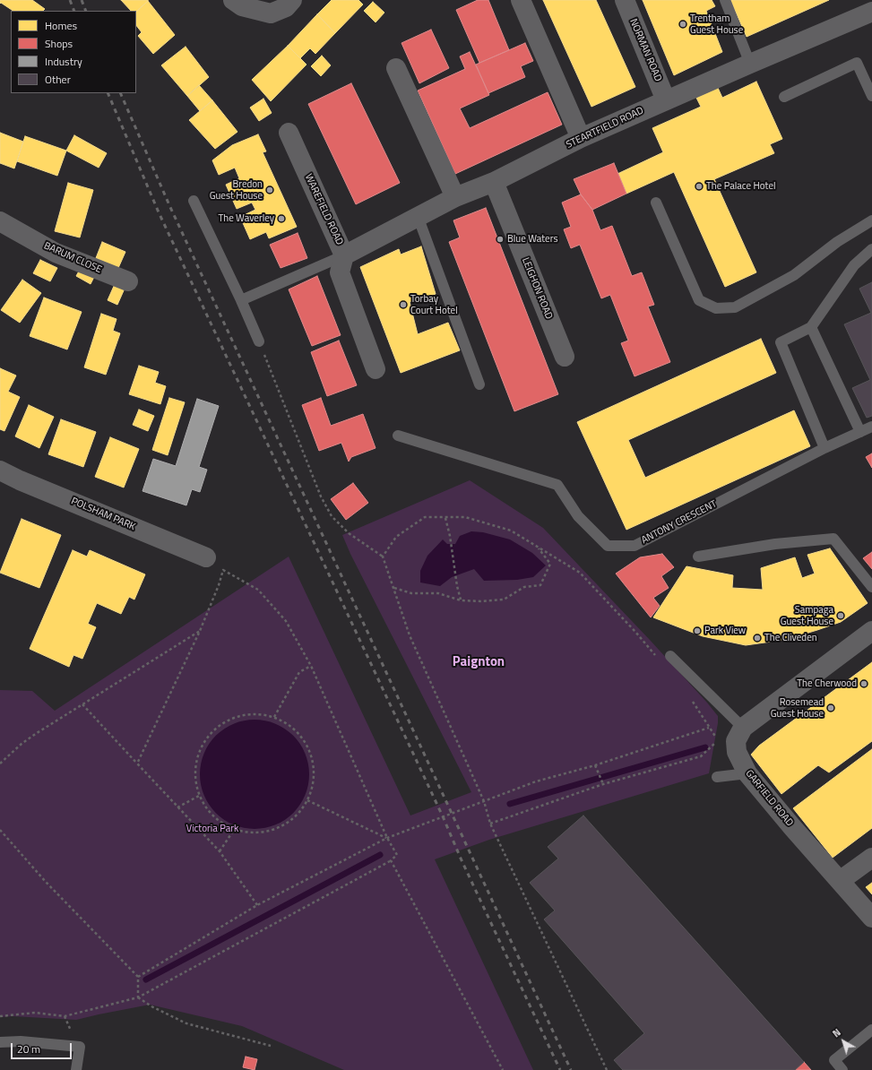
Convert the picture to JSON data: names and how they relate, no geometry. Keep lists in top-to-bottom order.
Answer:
{
  "streets": {
    "street": [
      "NORMAN ROAD",
      "STEARTFIELD ROAD",
      "WAREFIELD ROAD",
      "BARUM CLOSE",
      "LEIGHON ROAD",
      "POLSHAM PARK",
      "GARFIELD ROAD"
    ],
    "lane": ["ANTONY CRESCENT"]
  },
  "crossings": [
    ["NORMAN ROAD", "STEARTFIELD ROAD"],
    ["STEARTFIELD ROAD", "WAREFIELD ROAD"],
    ["STEARTFIELD ROAD", "LEIGHON ROAD"]
  ],
  "districts": ["Paignton"],
  "parks": ["Victoria Park"],
  "places": [
    "Trentham Guest House",
    "The Palace Hotel",
    "Bredon Guest House",
    "The Waverley",
    "Blue Waters",
    "Torbay Court Hotel",
    "Sampaga Guest House",
    "Park View",
    "The Cliveden",
    "The Cherwood",
    "Rosemead Guest House"
  ],
  "legend": [
    "Homes",
    "Shops",
    "Industry",
    "Other"
  ],
  "scale_bar": "20 m",
  "north": "top left"
}
